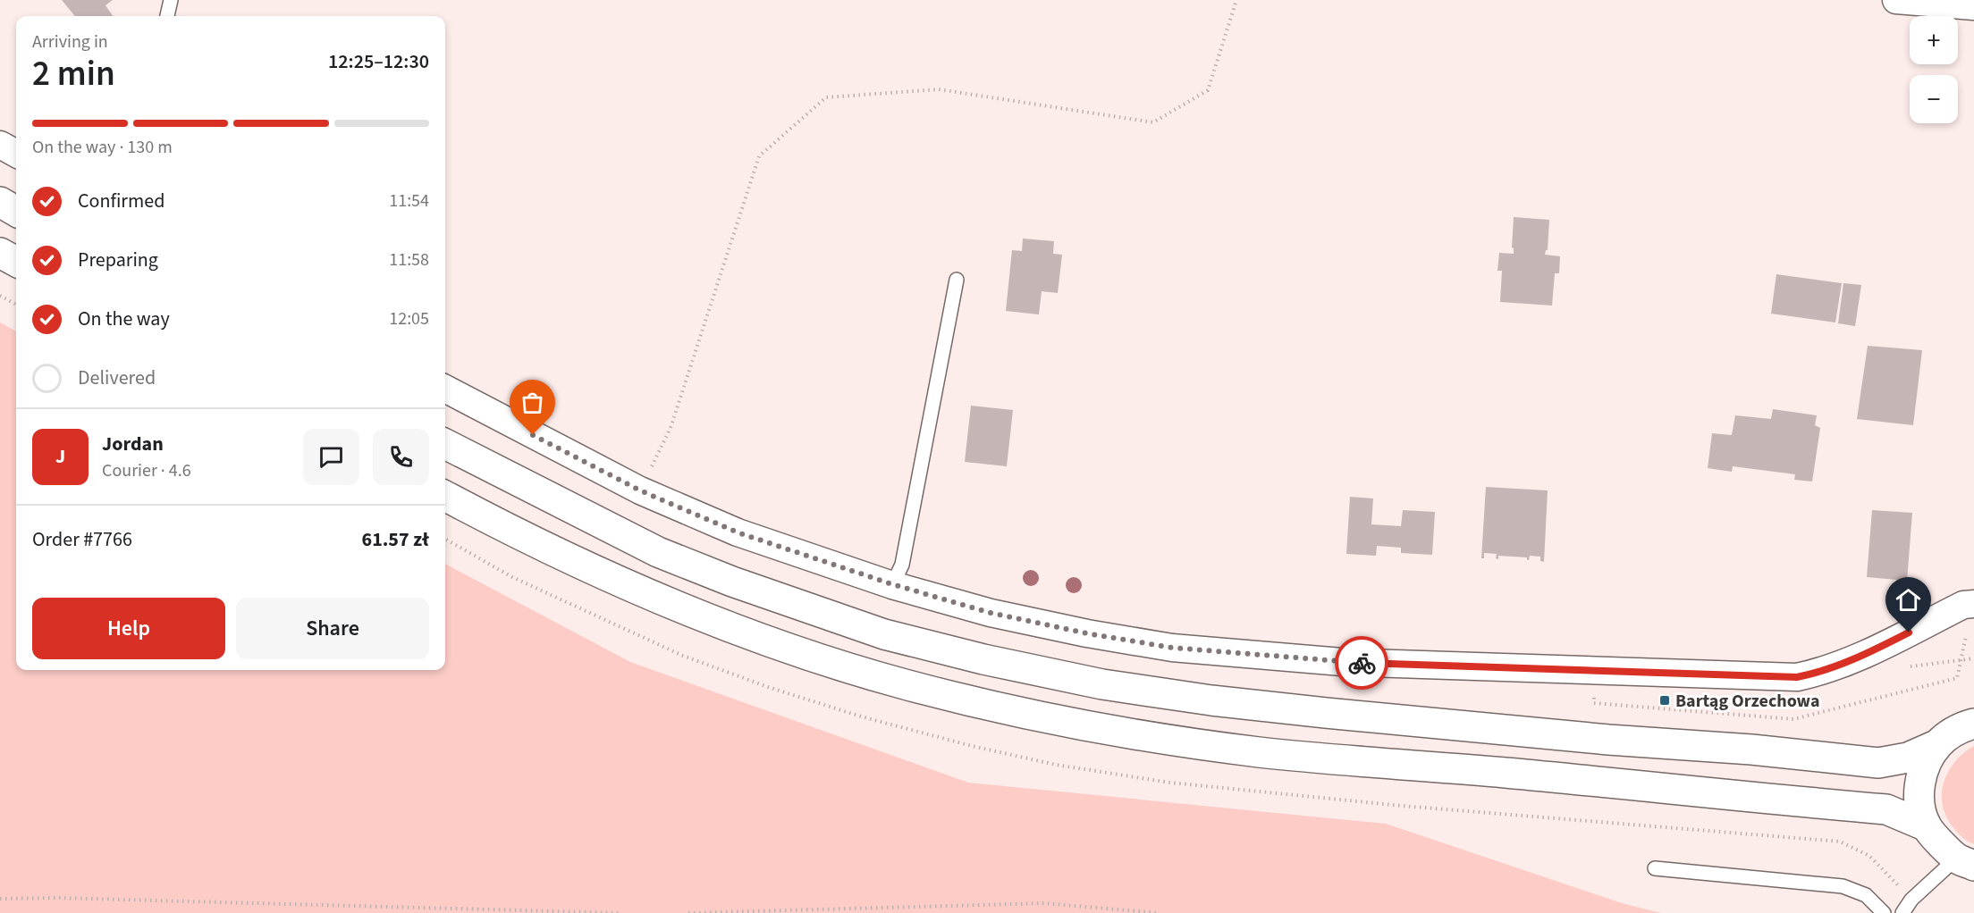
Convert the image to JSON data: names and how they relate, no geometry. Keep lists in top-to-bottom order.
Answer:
{
  "places": {
    "transit": ["Bartąg Orzechowa"]
  },
  "page": {
    "map_buttons": ["+", "−"],
    "heading": ["2 min", "Arriving in", "12:25–12:30"],
    "panel": [
      "Jordan",
      "Courier · 4.6",
      "Order #7766",
      "61.57 zł"
    ],
    "bar": "On the way · 130 m",
    "list": [
      ["Confirmed", "11:54"],
      ["Preparing", "11:58"],
      ["On the way", "12:05"],
      "Delivered"
    ],
    "round": "J",
    "buttons": ["Help", "Share"]
  }
}
